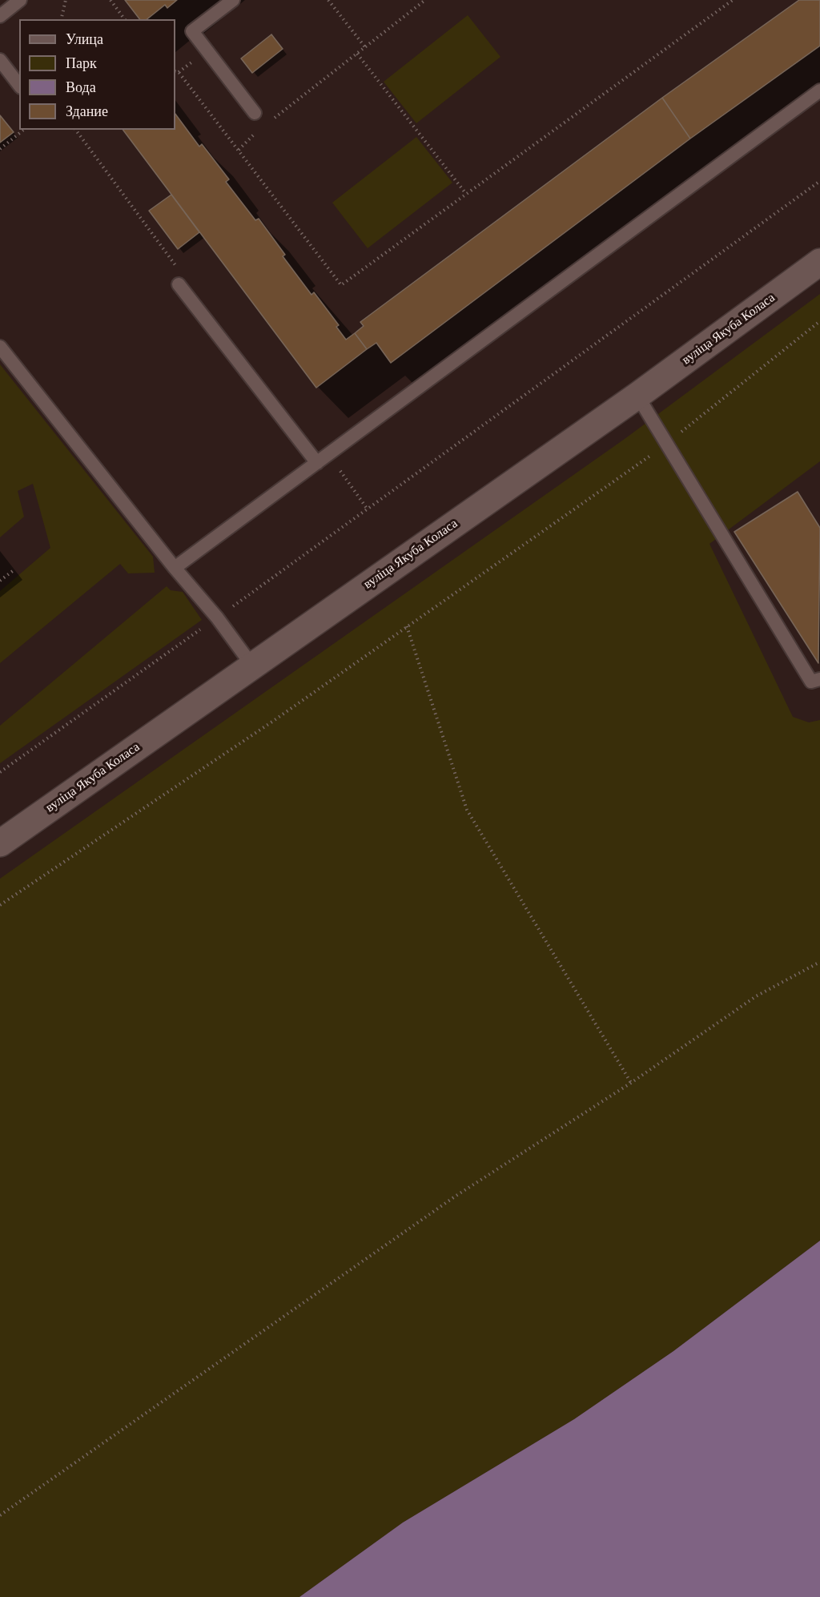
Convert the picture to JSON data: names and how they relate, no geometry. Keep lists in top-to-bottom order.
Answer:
{
  "streets": {
    "street": ["вуліца Якуба Коласа"]
  },
  "legend": [
    "Улица",
    "Парк",
    "Вода",
    "Здание"
  ]
}
